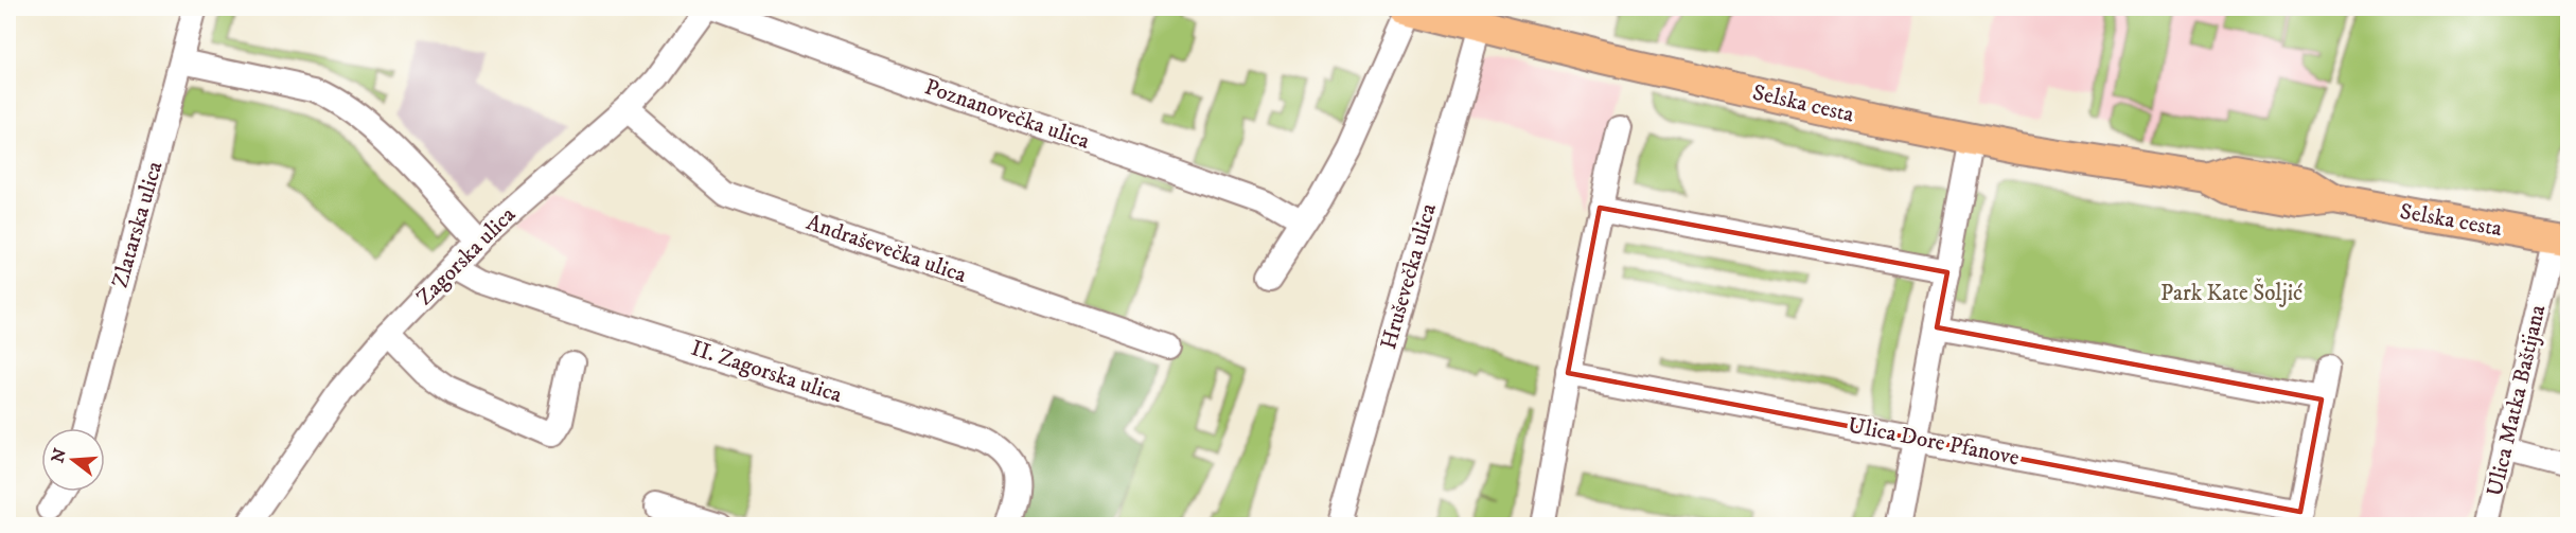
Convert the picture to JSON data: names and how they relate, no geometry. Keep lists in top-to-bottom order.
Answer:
{
  "streets": {
    "main road": ["Selska cesta"],
    "street": [
      "Poznanovečka ulica",
      "Zlatarska ulica",
      "Andraševečka ulica",
      "Zagorska ulica",
      "Hruševečka ulica",
      "II. Zagorska ulica",
      "Ulica Matka Baštijana",
      "Ulica Dore Pfanove"
    ]
  },
  "crossings": [
    ["Selska cesta", "Hruševečka ulica"],
    ["Selska cesta", "Ulica Matka Baštijana"],
    ["Poznanovečka ulica", "Zagorska ulica"],
    ["Andraševečka ulica", "Zagorska ulica"],
    ["Zagorska ulica", "II. Zagorska ulica"]
  ],
  "parks": ["Park Kate Šoljić"],
  "north": "left"
}
